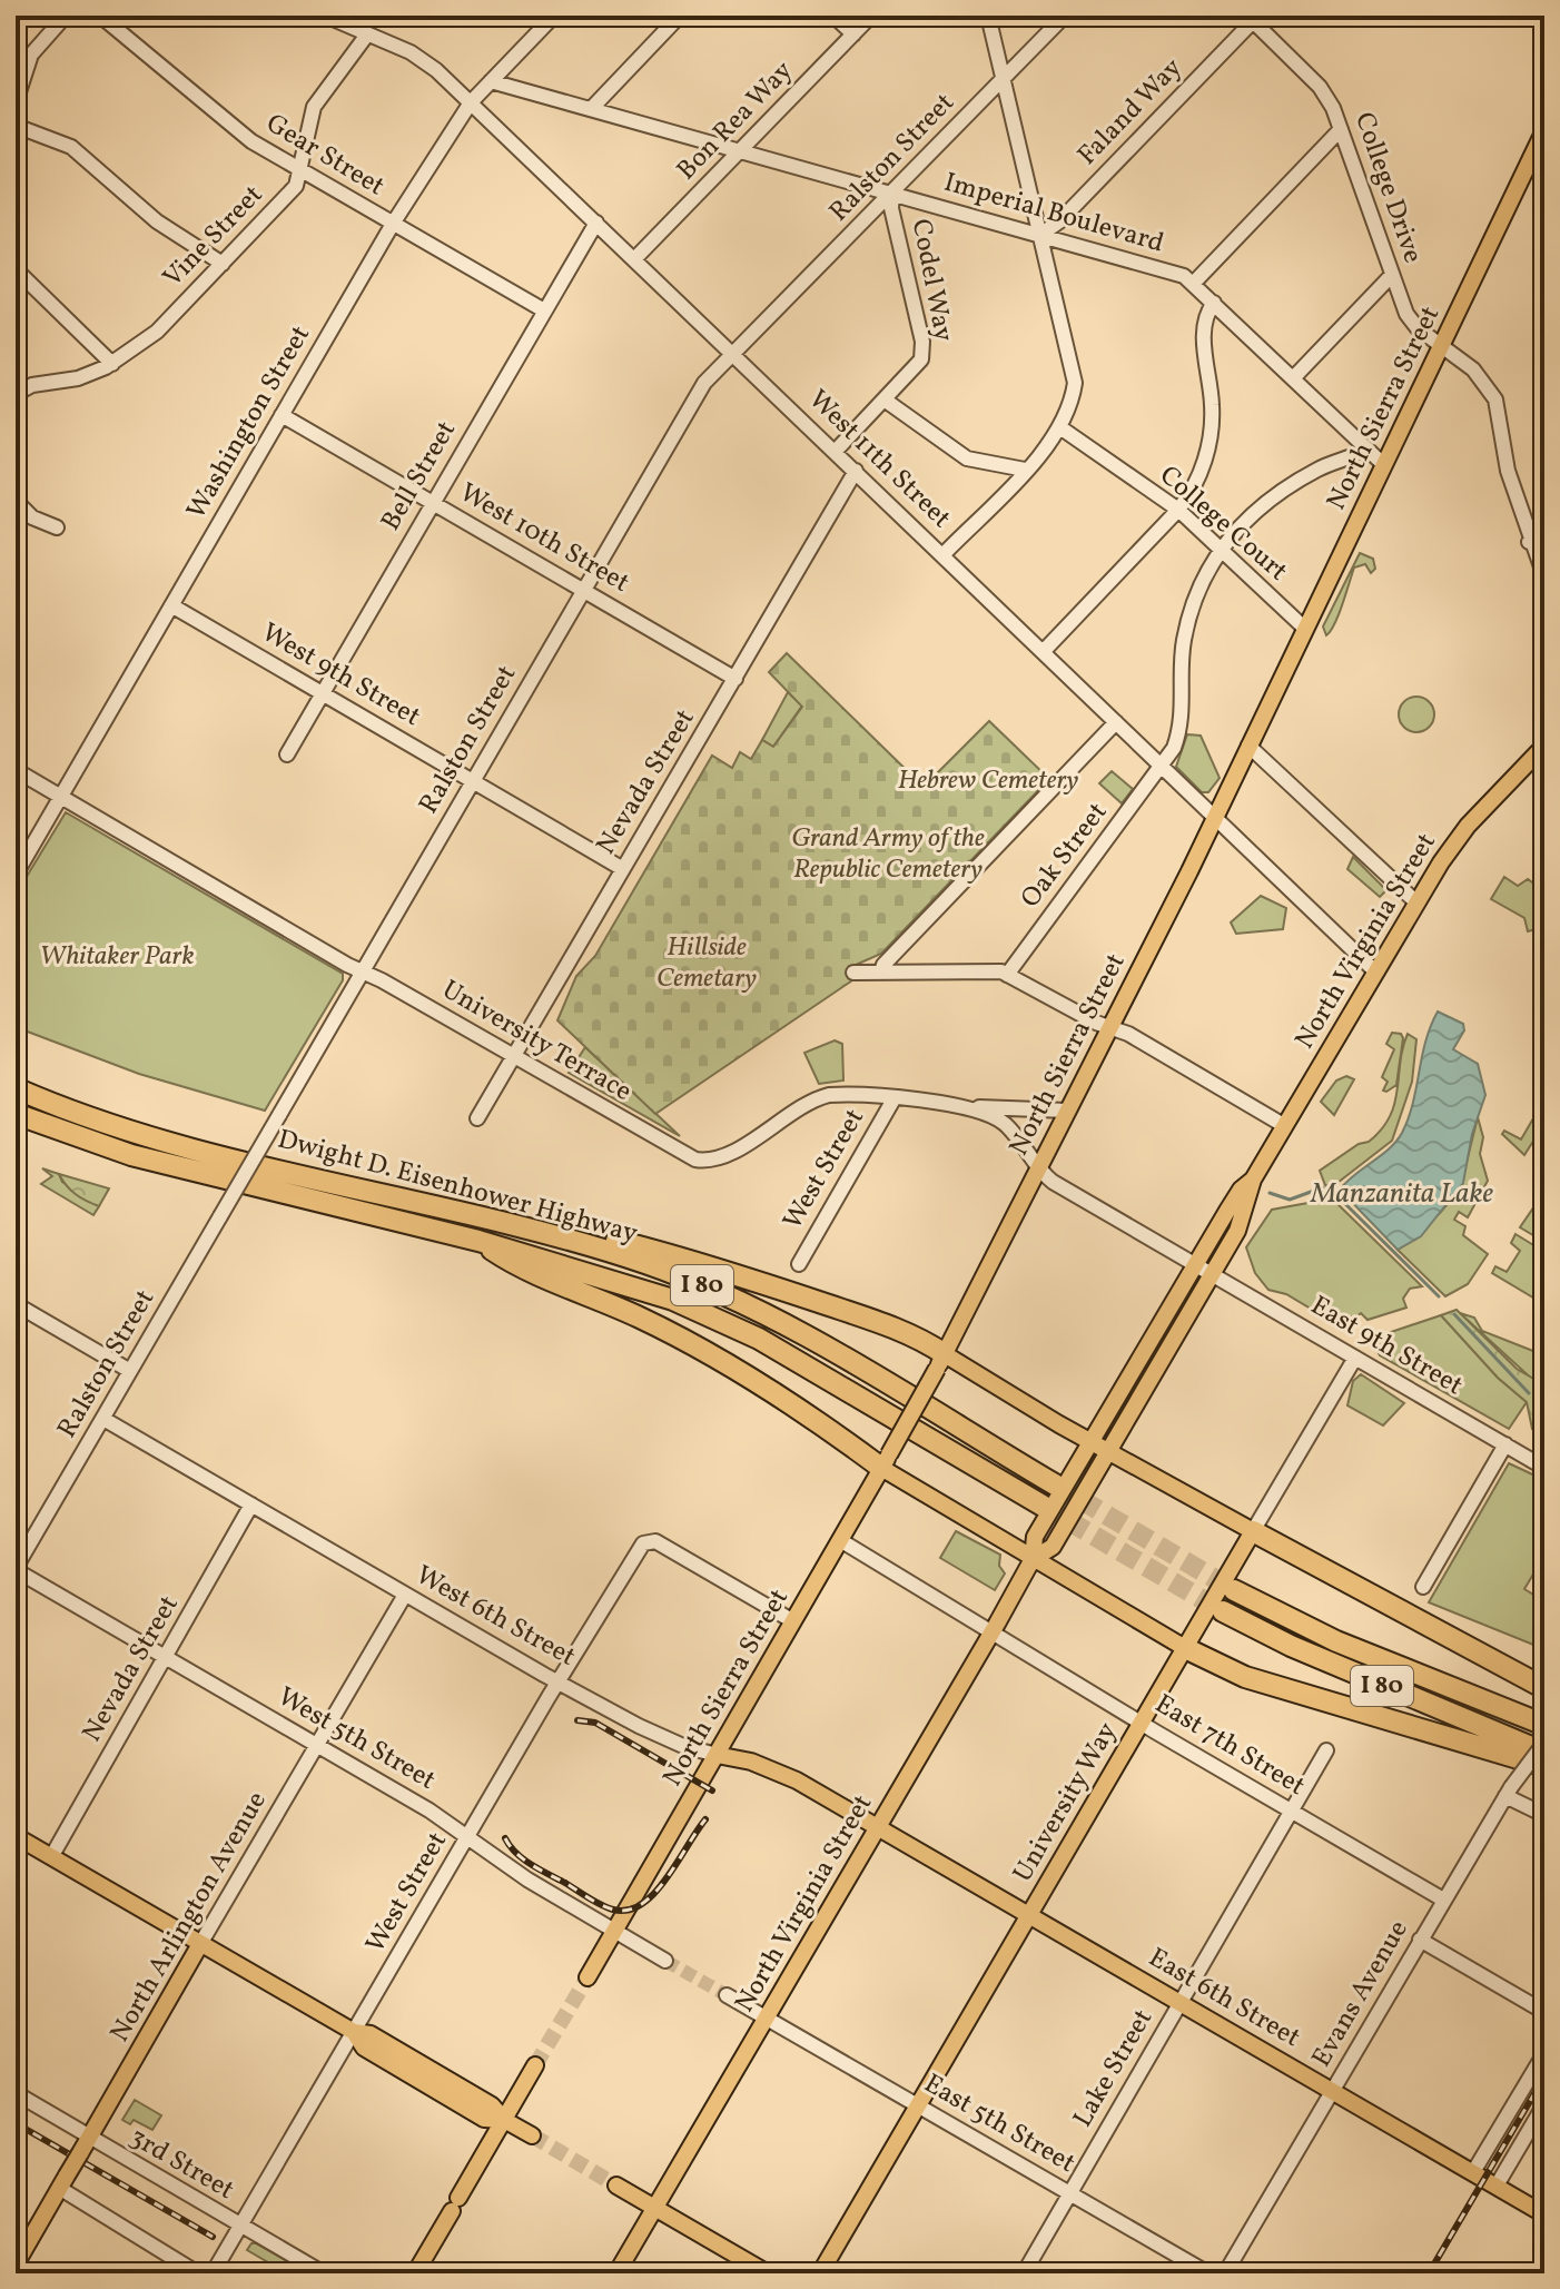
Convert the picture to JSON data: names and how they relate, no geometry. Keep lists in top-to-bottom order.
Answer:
{
  "streets": {
    "highway": ["Dwight D. Eisenhower Highway", "I 80"],
    "main road": [
      "North Sierra Street",
      "North Virginia Street",
      "West 6th Street",
      "University Way",
      "North Arlington Avenue",
      "East 6th Street"
    ],
    "street": [
      "Faland Way",
      "Bon Rea Way",
      "Gear Street",
      "Ralston Street",
      "College Drive",
      "Imperial Boulevard",
      "Vine Street",
      "Codel Way",
      "Washington Street",
      "West 11th Street",
      "Bell Street",
      "College Court",
      "West 10th Street",
      "West 9th Street",
      "Nevada Street",
      "Oak Street",
      "University Terrace",
      "West Street",
      "East 9th Street",
      "West 5th Street",
      "East 7th Street",
      "Evans Avenue",
      "Lake Street",
      "East 5th Street",
      "3rd Street"
    ]
  },
  "crossings": [
    ["Faland Way", "College Drive"],
    ["Faland Way", "Imperial Boulevard"],
    ["Bon Rea Way", "Imperial Boulevard"],
    ["Bon Rea Way", "West 11th Street"],
    ["Gear Street", "Vine Street"],
    ["Gear Street", "Washington Street"],
    ["Gear Street", "Bell Street"],
    ["Ralston Street", "Imperial Boulevard"],
    ["Ralston Street", "Codel Way"],
    ["Ralston Street", "West 11th Street"],
    ["Ralston Street", "West 10th Street"],
    ["Ralston Street", "West 9th Street"],
    ["Ralston Street", "University Terrace"],
    ["Ralston Street", "West 6th Street"],
    ["Ralston Street", "West 5th Street"],
    ["College Drive", "North Sierra Street"],
    ["Imperial Boulevard", "Codel Way"],
    ["Imperial Boulevard", "North Sierra Street"],
    ["Imperial Boulevard", "Washington Street"],
    ["Imperial Boulevard", "Oak Street"],
    ["Vine Street", "West 11th Street"],
    ["Codel Way", "West 11th Street"],
    ["North Sierra Street", "West 11th Street"],
    ["North Sierra Street", "College Court"],
    ["North Sierra Street", "University Terrace"],
    ["North Sierra Street", "West Street"],
    ["North Sierra Street", "West 6th Street"],
    ["North Sierra Street", "West 5th Street"],
    ["North Sierra Street", "East 7th Street"],
    ["Washington Street", "West 11th Street"],
    ["Washington Street", "West 10th Street"],
    ["Washington Street", "West 9th Street"],
    ["Washington Street", "University Terrace"],
    ["West 11th Street", "Bell Street"],
    ["West 11th Street", "Nevada Street"],
    ["West 11th Street", "Oak Street"],
    ["West 11th Street", "North Virginia Street"],
    ["Bell Street", "West 10th Street"],
    ["Bell Street", "West 9th Street"],
    ["College Court", "Oak Street"],
    ["West 10th Street", "Nevada Street"],
    ["West 9th Street", "Nevada Street"],
    ["Nevada Street", "University Terrace"],
    ["Nevada Street", "West 6th Street"],
    ["Nevada Street", "West 5th Street"],
    ["North Virginia Street", "East 9th Street"],
    ["North Virginia Street", "West 6th Street"],
    ["North Virginia Street", "East 7th Street"],
    ["North Virginia Street", "East 6th Street"],
    ["North Virginia Street", "East 5th Street"],
    ["University Terrace", "West Street"],
    ["West Street", "West 6th Street"],
    ["West Street", "West 5th Street"],
    ["West Street", "3rd Street"],
    ["East 9th Street", "University Way"],
    ["West 6th Street", "North Arlington Avenue"],
    ["West 6th Street", "East 6th Street"],
    ["West 5th Street", "North Arlington Avenue"],
    ["East 7th Street", "University Way"],
    ["East 7th Street", "Evans Avenue"],
    ["East 7th Street", "Lake Street"],
    ["University Way", "East 6th Street"],
    ["University Way", "East 5th Street"],
    ["North Arlington Avenue", "3rd Street"],
    ["Evans Avenue", "East 6th Street"],
    ["East 6th Street", "Lake Street"],
    ["Lake Street", "East 5th Street"]
  ],
  "water": ["Manzanita Lake"],
  "parks": [
    "Hebrew Cemetery",
    "Grand Army of the Republic Cemetery",
    "Hillside Cemetary",
    "Whitaker Park"
  ]
}
